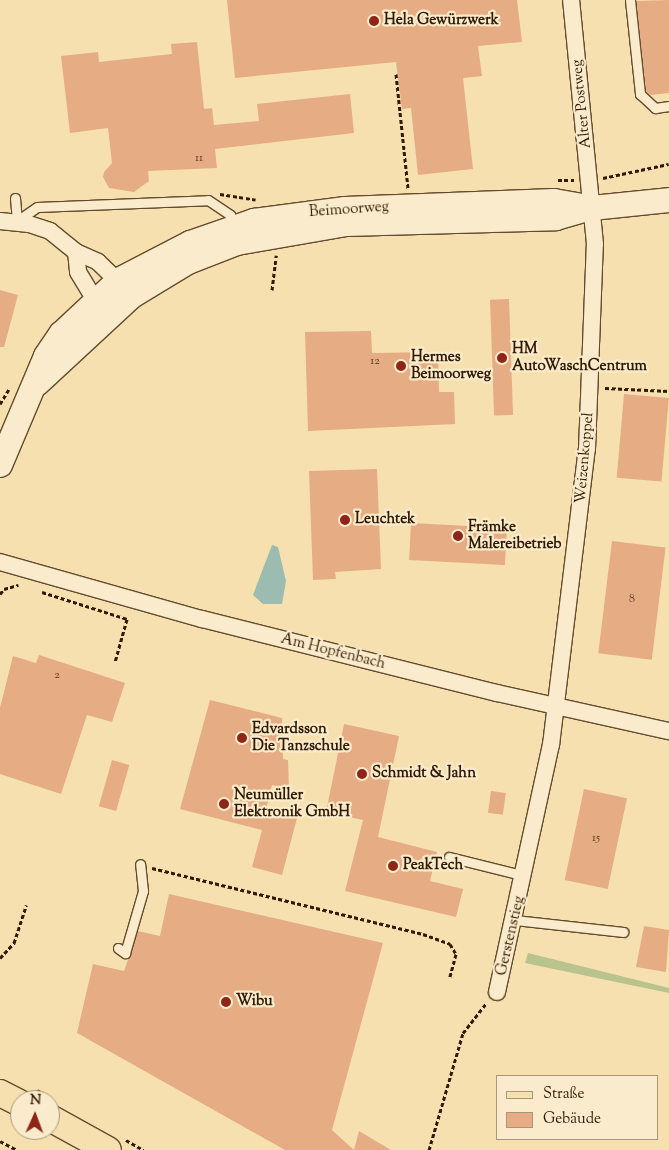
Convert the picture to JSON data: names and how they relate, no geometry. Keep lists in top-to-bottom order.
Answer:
{
  "streets": {
    "main road": ["Beimoorweg"],
    "street": [
      "Alter Postweg",
      "Weizenkoppel",
      "Am Hopfenbach",
      "Gerstenstieg"
    ]
  },
  "crossings": [
    ["Alter Postweg", "Beimoorweg"],
    ["Alter Postweg", "Weizenkoppel"],
    ["Beimoorweg", "Weizenkoppel"],
    ["Weizenkoppel", "Am Hopfenbach"],
    ["Weizenkoppel", "Gerstenstieg"],
    ["Am Hopfenbach", "Gerstenstieg"]
  ],
  "places": [
    "Hela Gewürzwerk",
    "HM AutoWaschCentrum",
    "Hermes Beimoorweg",
    "Leuchtek",
    "Främke Malereibetrieb",
    "Edvardsson Die Tanzschule",
    "Schmidt & Jahn",
    "Neumüller Elektronik GmbH",
    "PeakTech",
    "Wibu"
  ],
  "house_numbers": [
    "11",
    "12",
    "8",
    "2",
    "15"
  ],
  "legend": ["Straße", "Gebäude"],
  "north": "top"
}
